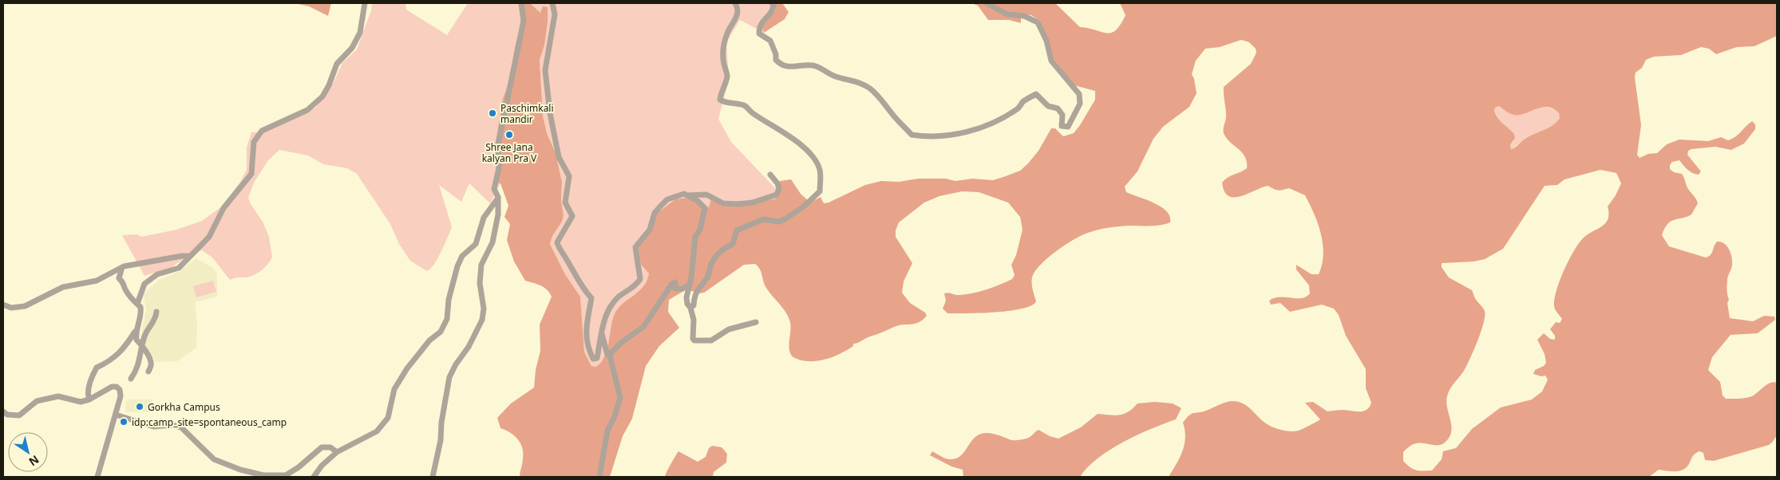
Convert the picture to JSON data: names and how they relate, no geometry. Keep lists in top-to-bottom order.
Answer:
{
  "places": [
    "Paschimkali mandir",
    "Shree Jana kalyan Pra V",
    "Gorkha Campus",
    "idp:camp_site=spontaneous_camp"
  ],
  "north": "bottom right"
}
